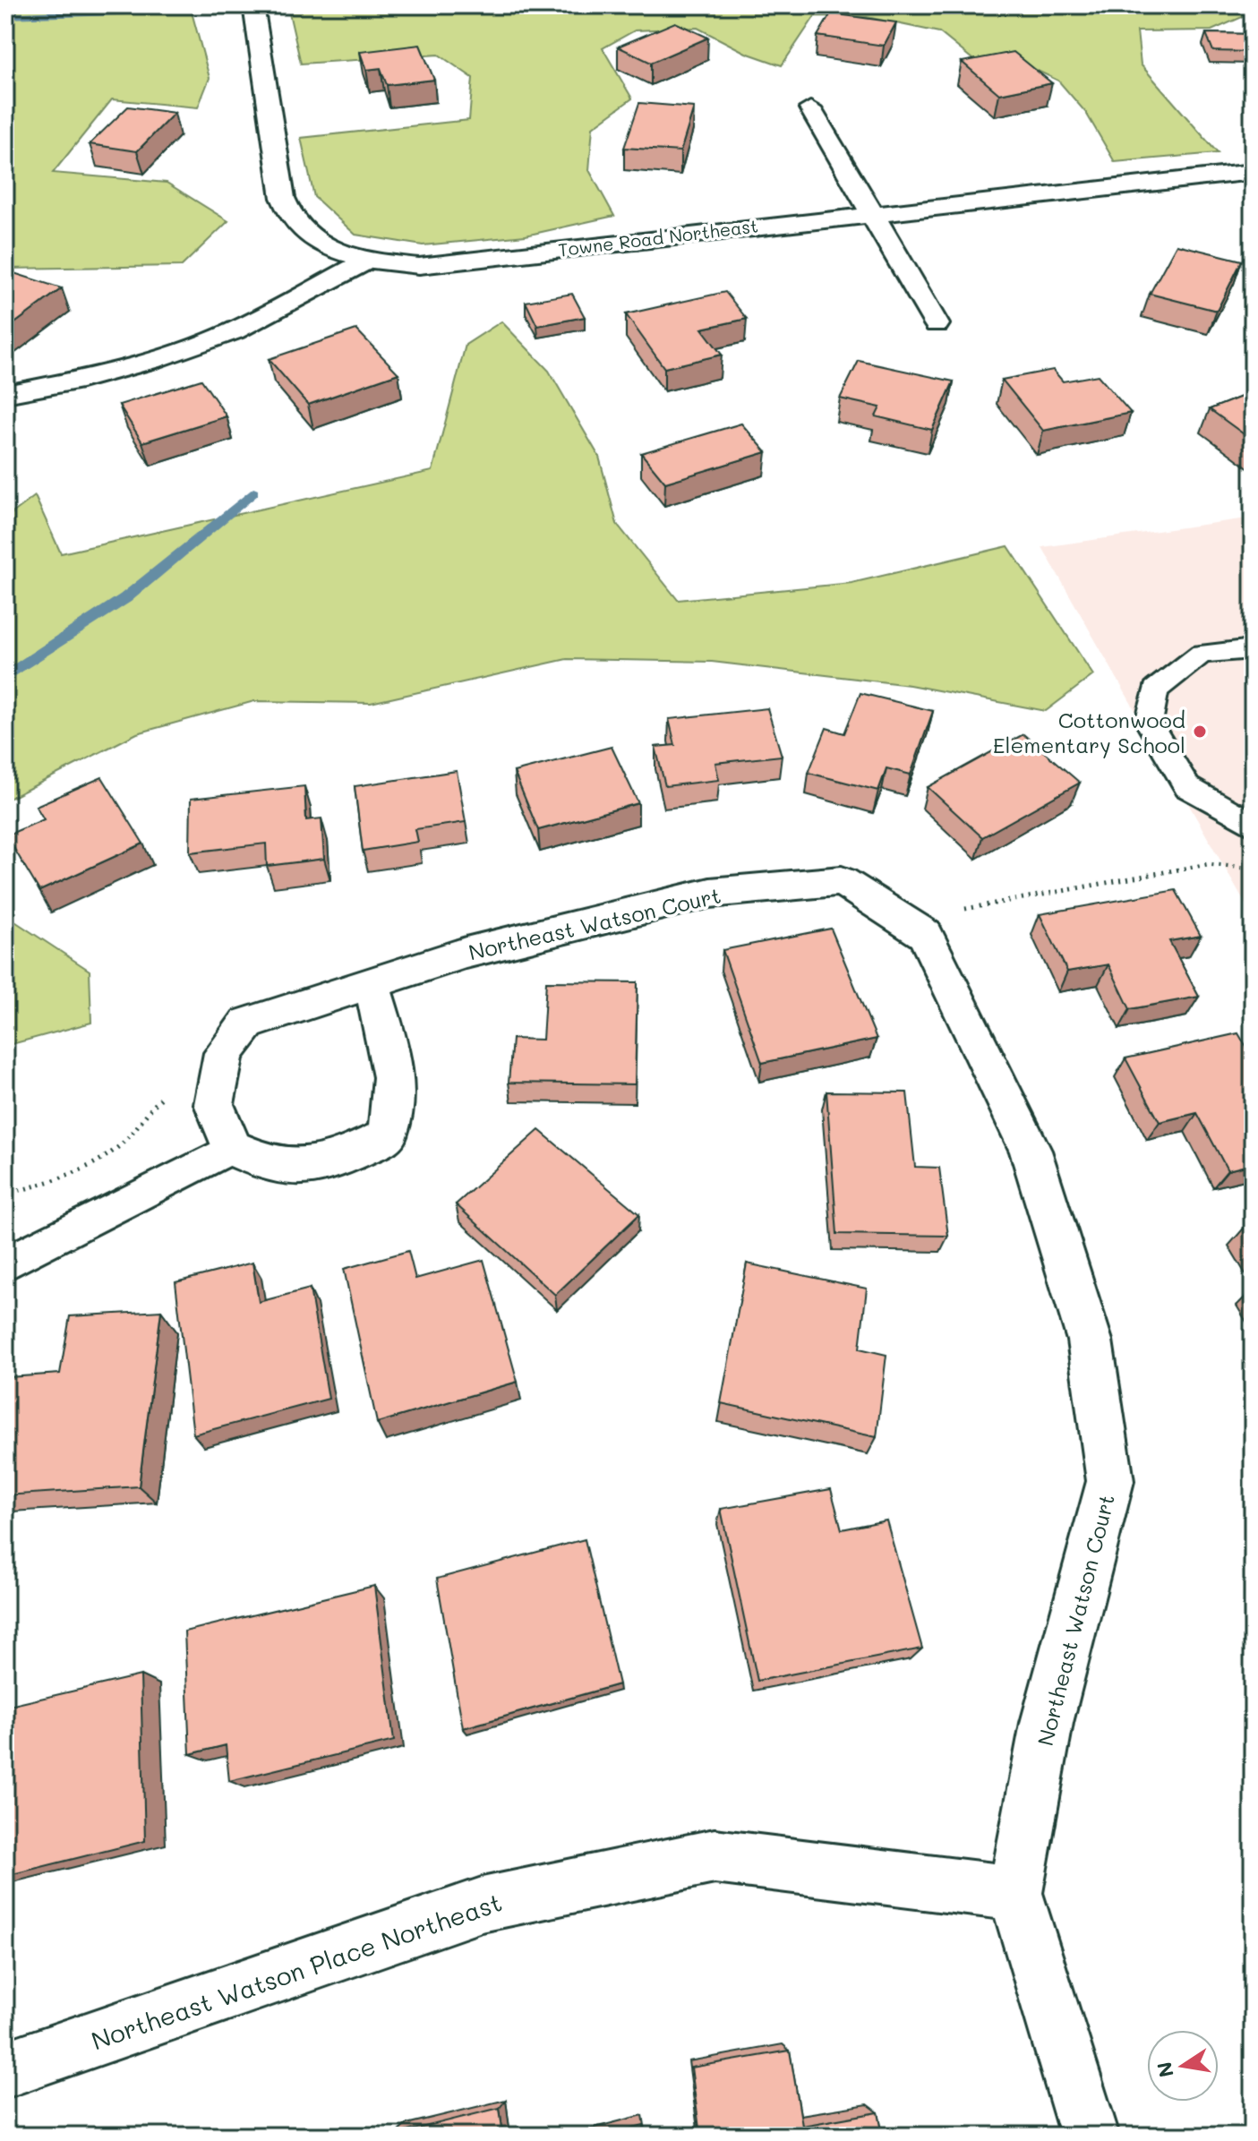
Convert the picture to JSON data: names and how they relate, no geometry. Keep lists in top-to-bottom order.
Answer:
{
  "streets": {
    "street": ["Towne Road Northeast", "Northeast Watson Court", "Northeast Watson Place Northeast"]
  },
  "crossings": [
    ["Northeast Watson Court", "Northeast Watson Place Northeast"]
  ],
  "places": ["Cottonwood Elementary School"],
  "north": "left"
}
